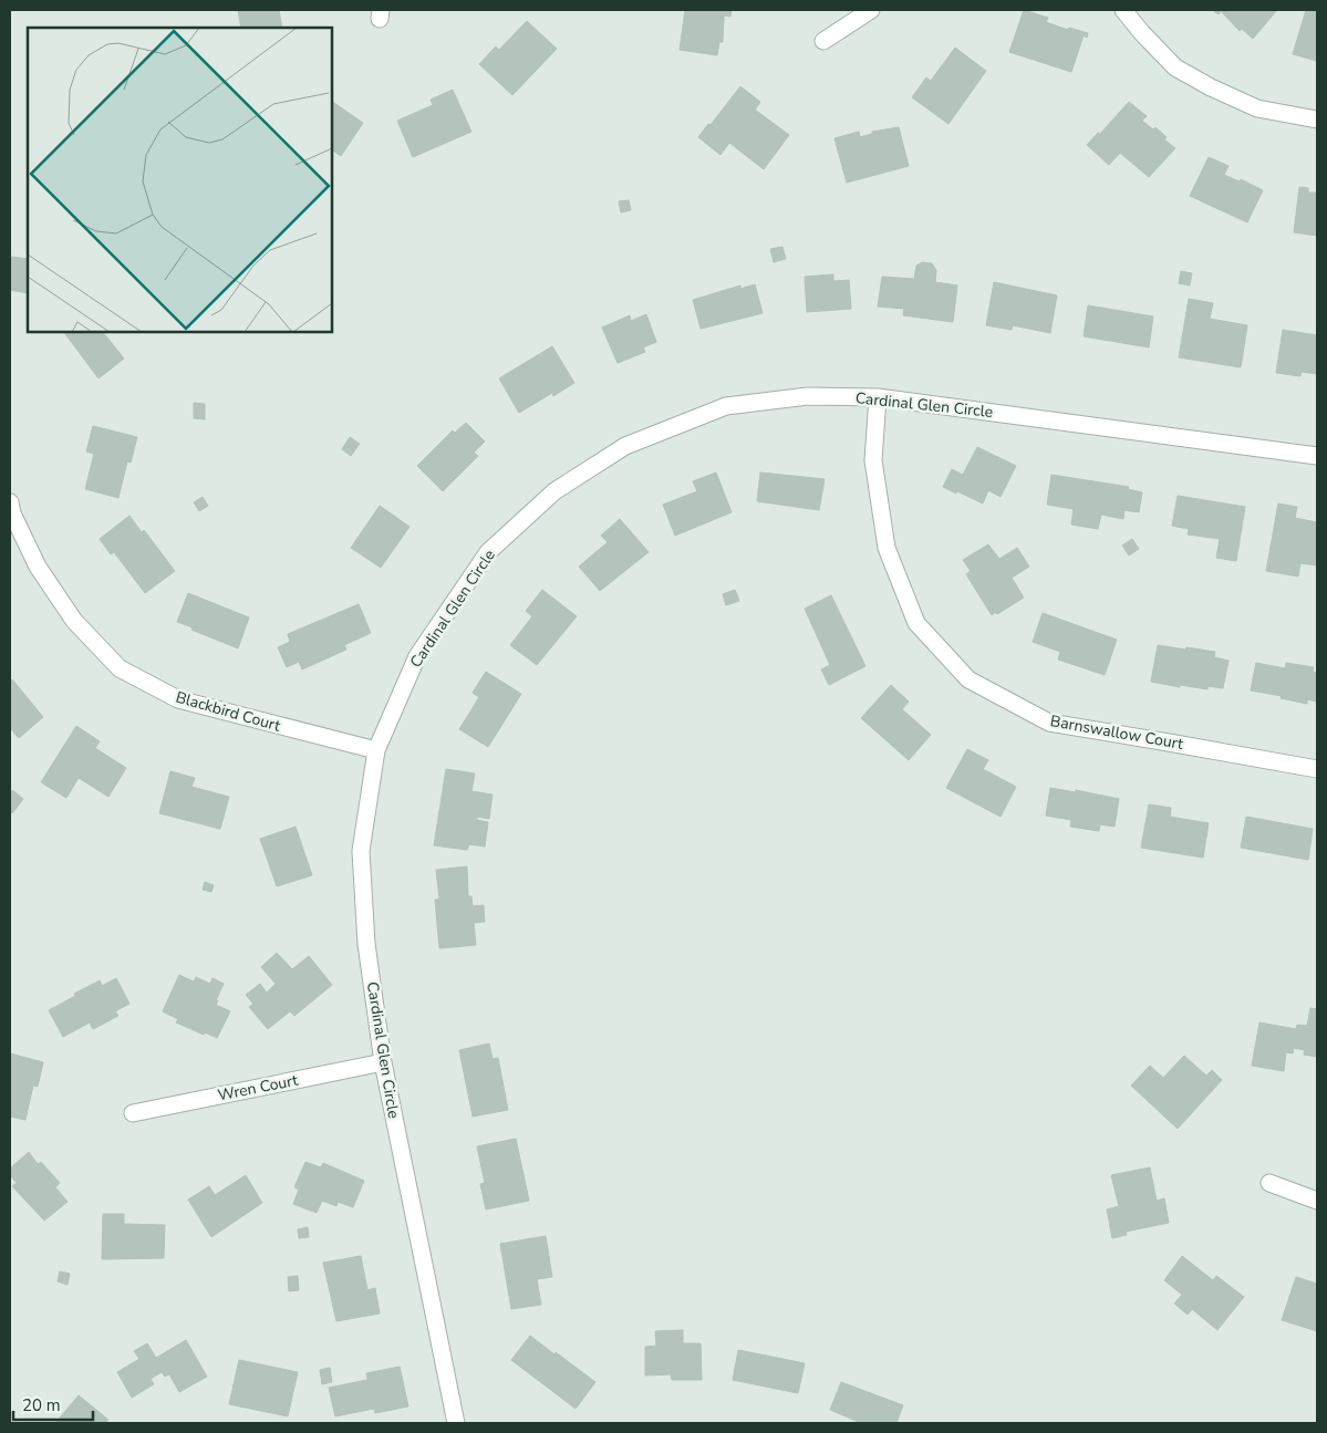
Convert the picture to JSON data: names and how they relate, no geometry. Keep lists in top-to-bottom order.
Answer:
{
  "streets": {
    "street": [
      "Cardinal Glen Circle",
      "Blackbird Court",
      "Barnswallow Court",
      "Wren Court"
    ]
  },
  "crossings": [
    ["Cardinal Glen Circle", "Blackbird Court"],
    ["Cardinal Glen Circle", "Barnswallow Court"],
    ["Cardinal Glen Circle", "Wren Court"]
  ],
  "scale_bar": "20 m"
}
